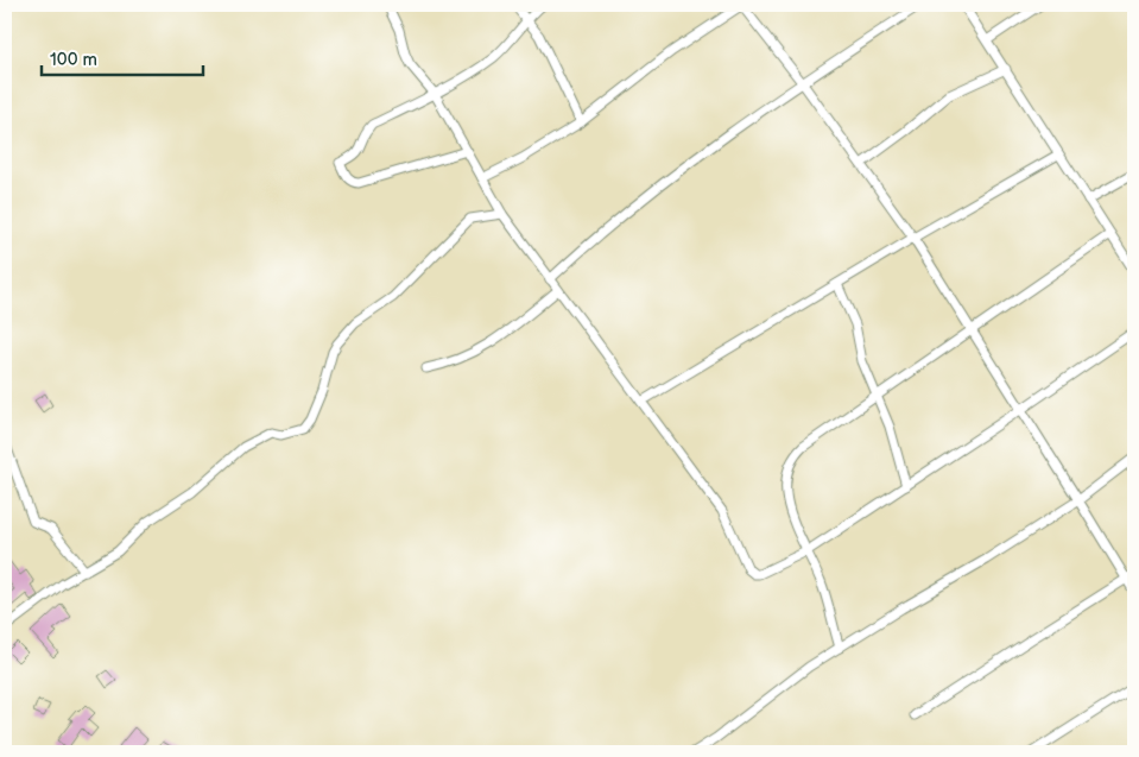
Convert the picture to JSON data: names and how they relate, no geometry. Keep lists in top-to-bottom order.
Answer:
{
  "scale_bar": "100 m"
}
